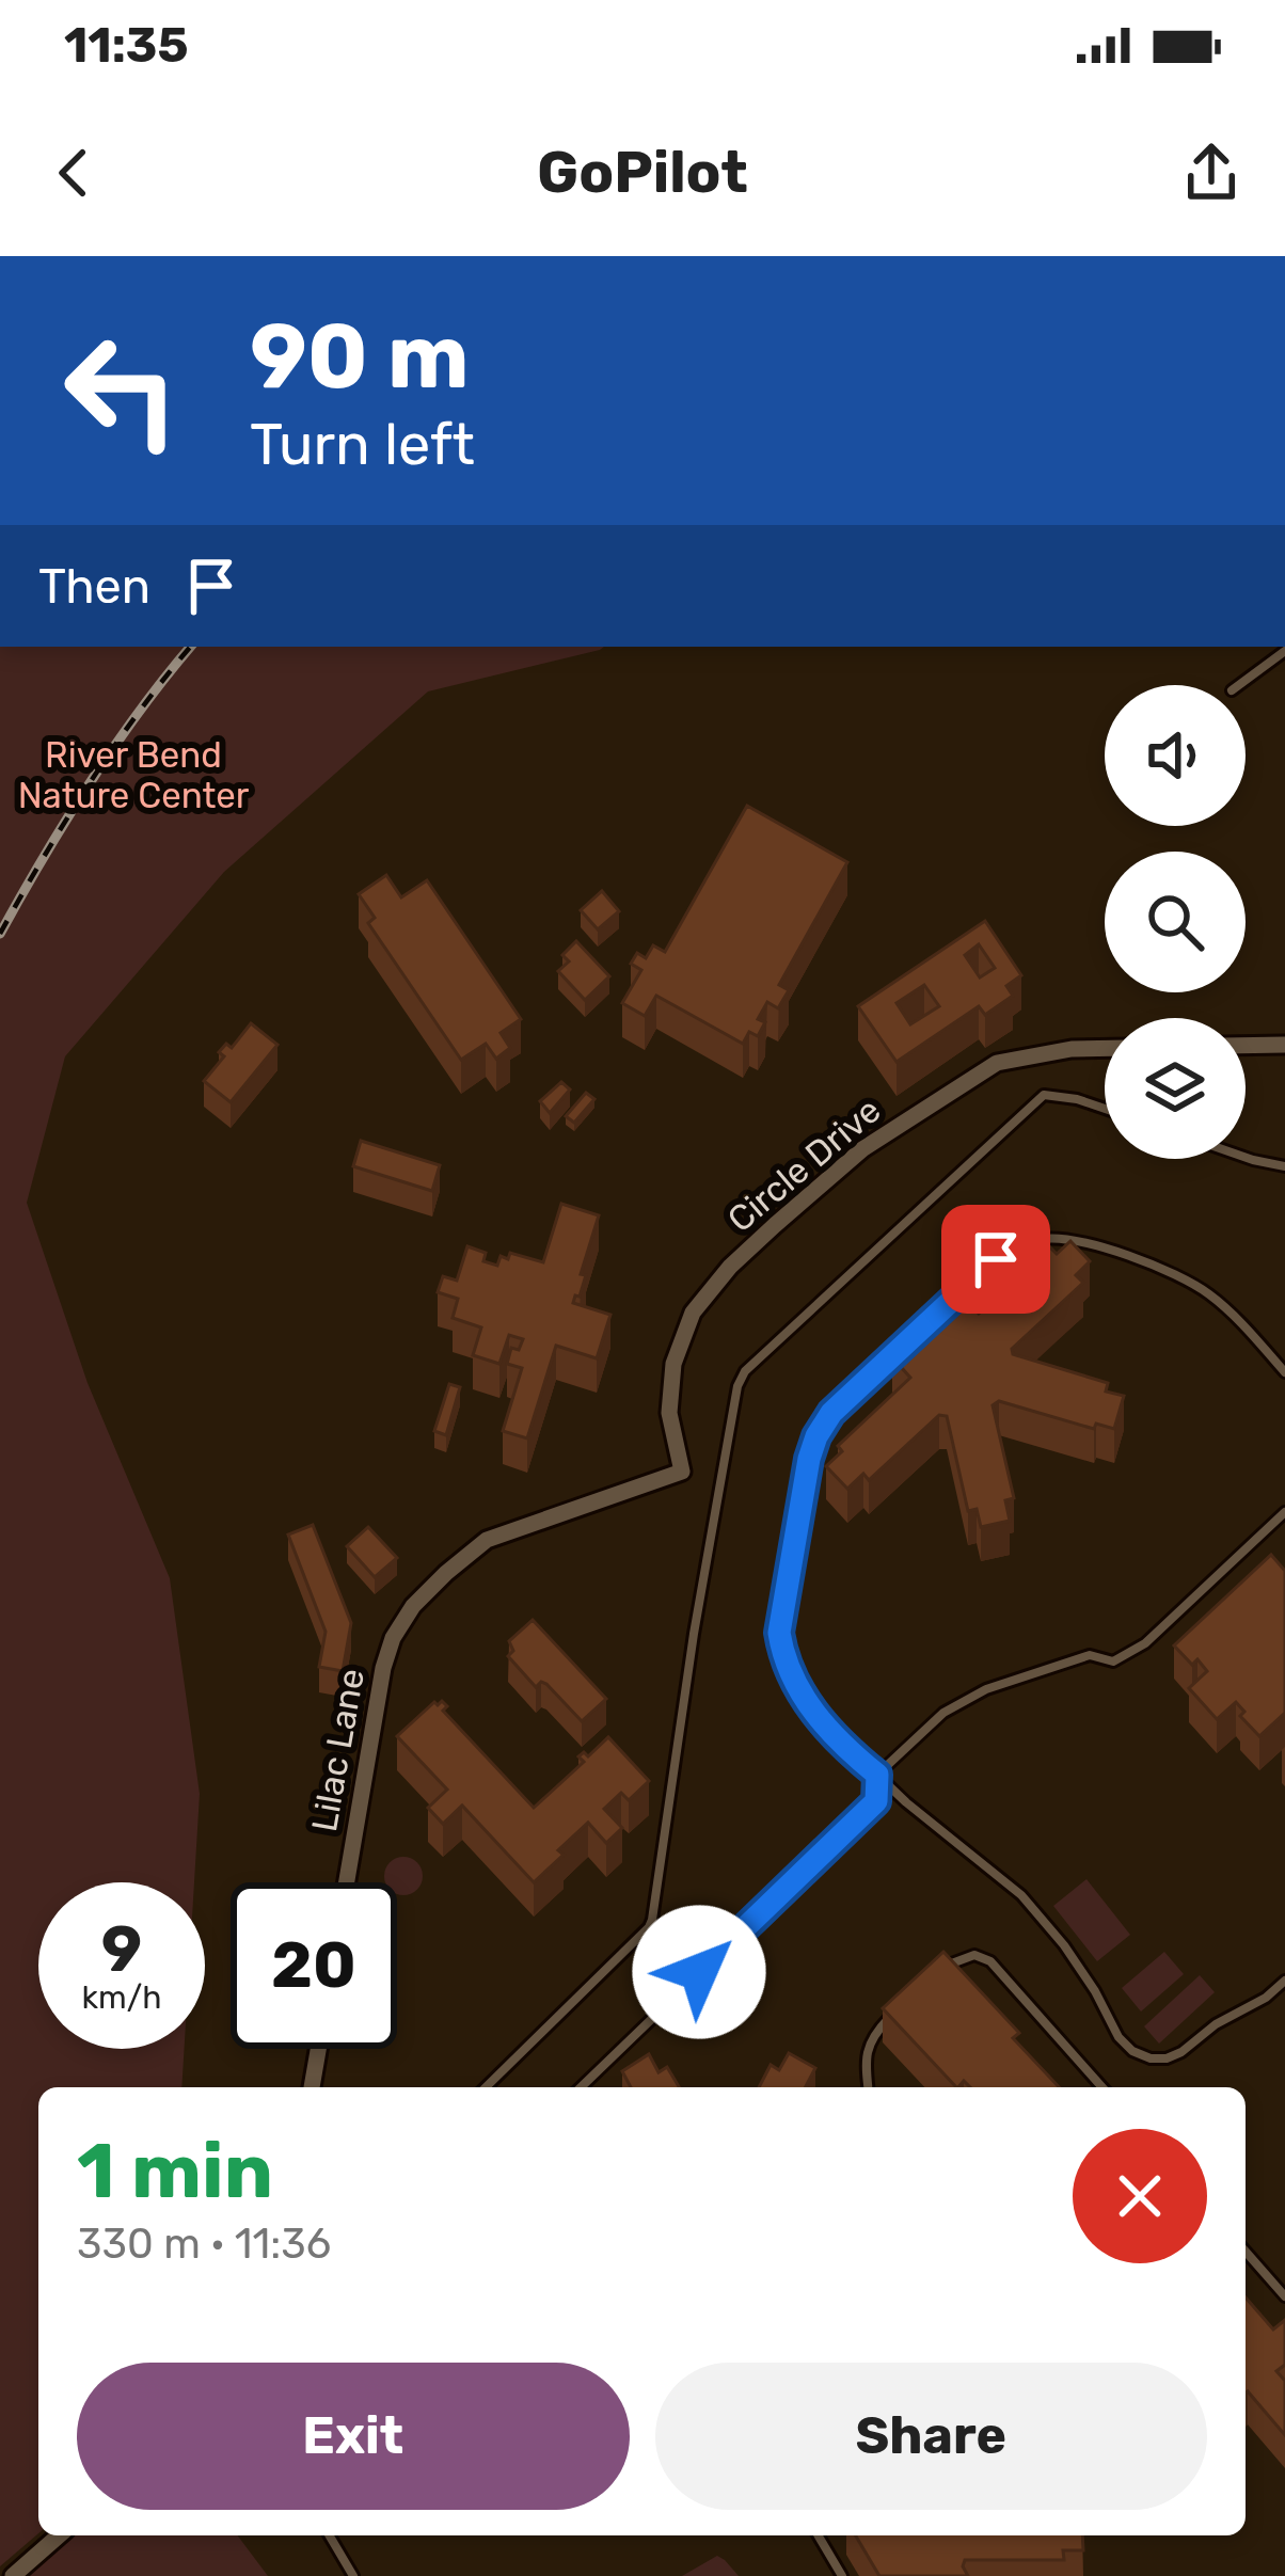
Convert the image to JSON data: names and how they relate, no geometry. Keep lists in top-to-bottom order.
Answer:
{
  "streets": {
    "street": ["Circle Drive", "Lilac Lane"]
  },
  "crossings": [
    ["Circle Drive", "Lilac Lane"]
  ],
  "parks": ["River Bend Nature Center"],
  "page": {
    "status": "11:35",
    "header": "GoPilot",
    "turn": ["90 m", "Turn left"],
    "then": "Then",
    "speed": "9 km/h",
    "limit": "20",
    "heading": ["1 min", "330 m · 11:36"],
    "buttons": ["Exit", "Share"]
  }
}
